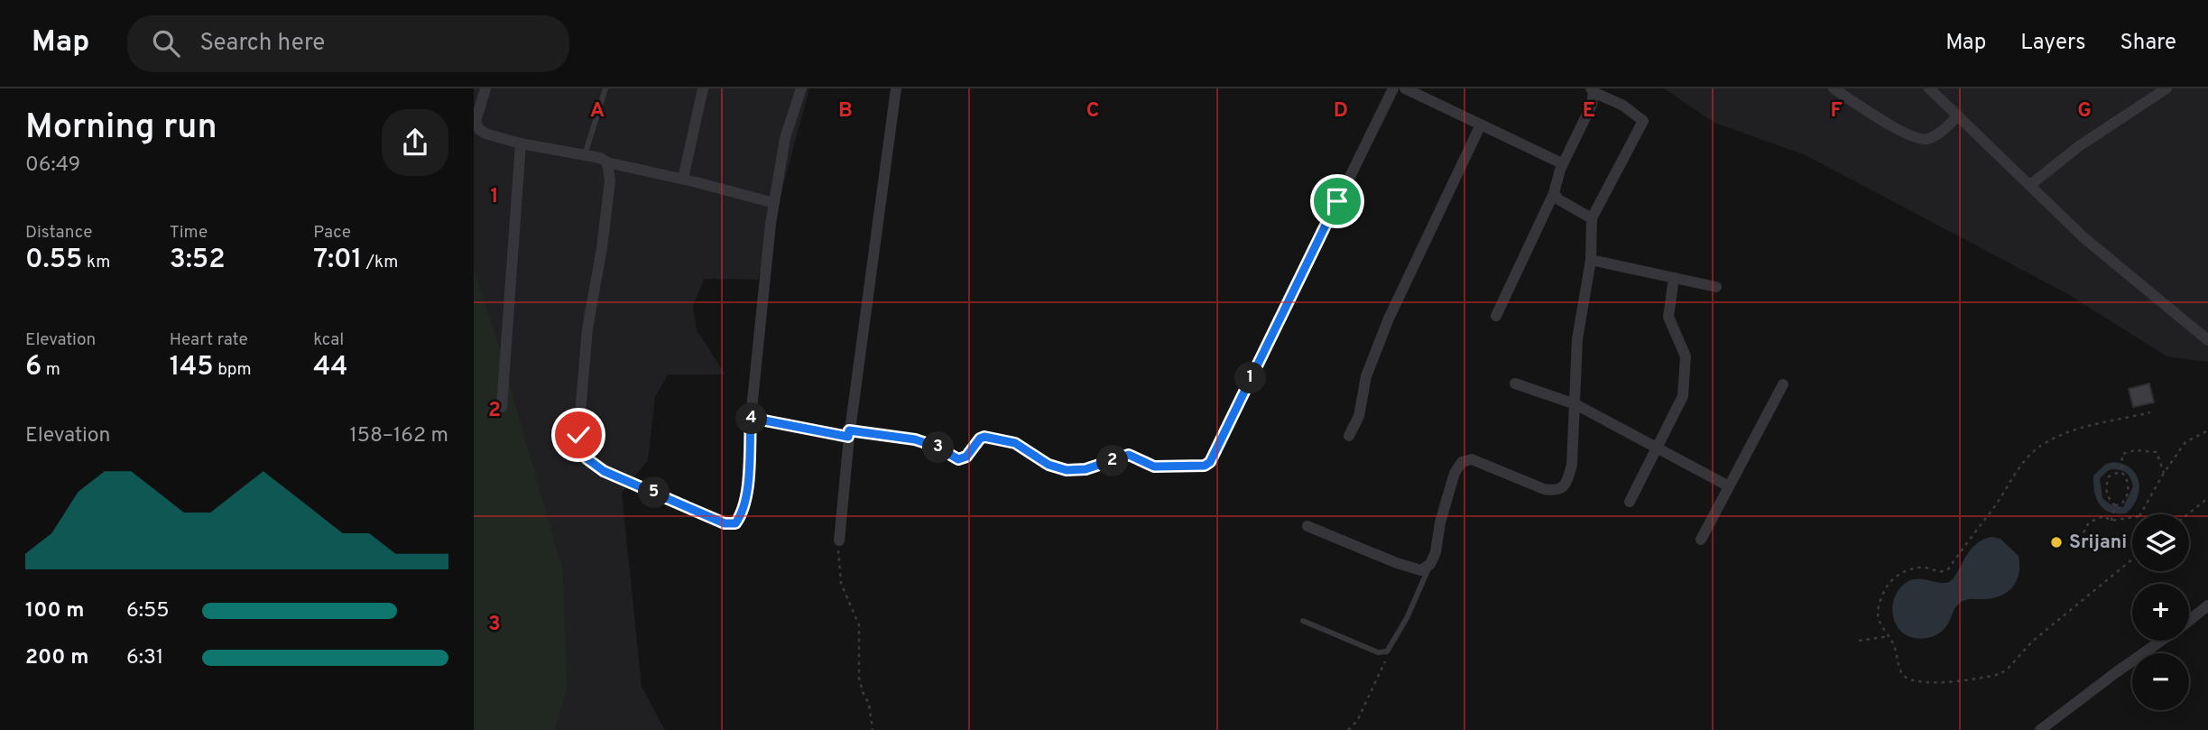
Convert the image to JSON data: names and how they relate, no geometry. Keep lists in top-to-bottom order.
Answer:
{
  "places": ["Srijani"],
  "page": {
    "header": "Map",
    "search": "Search here",
    "nav": ["Map", "Layers", "Share"],
    "heading": ["Morning run", "06:49"],
    "stats": [
      ["Distance", "0.55 km"],
      ["Time", "3:52"],
      ["Pace", "7:01 /km"],
      ["Elevation", "6 m"],
      ["Heart rate", "145 bpm"],
      ["kcal", "44"]
    ],
    "pins": [
      "1",
      "4",
      "3",
      "2",
      "5"
    ],
    "chart": ["Elevation", "158–162 m"],
    "map_buttons": ["+", "−"],
    "list": [
      {
        "name": "100 m",
        "note": "6:55"
      },
      {
        "name": "200 m",
        "note": "6:31"
      }
    ]
  },
  "grid": {
    "columns": [
      "A",
      "B",
      "C",
      "D",
      "E",
      "F",
      "G"
    ],
    "rows": ["1", "2", "3"]
  }
}
